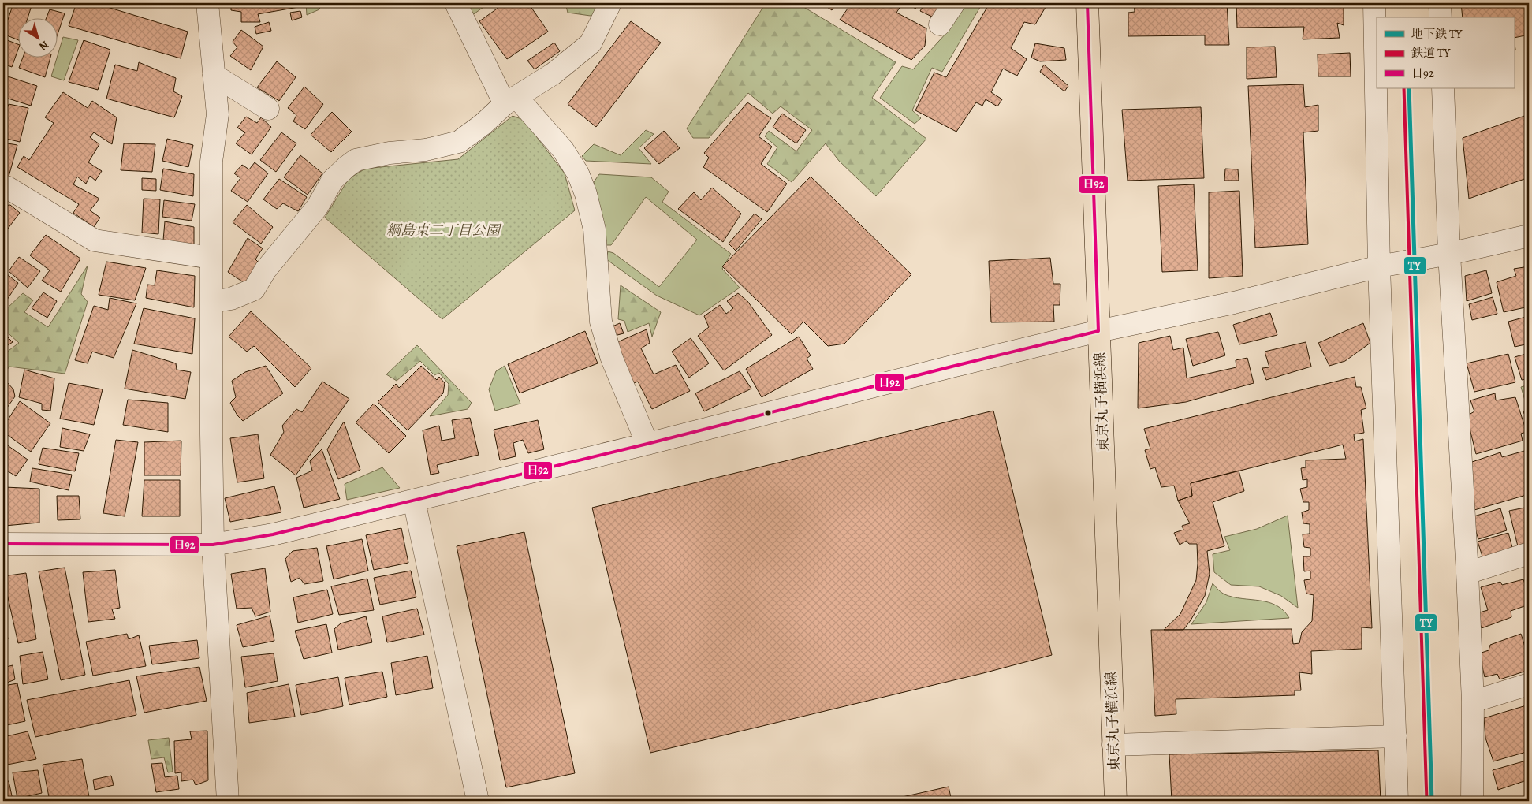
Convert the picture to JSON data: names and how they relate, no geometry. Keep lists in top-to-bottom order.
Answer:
{
  "streets": {
    "main road": ["東京丸子横浜線"]
  },
  "parks": ["綱島東二丁目公園"],
  "lines": ["transit line 日92", "metro line TY", "rail line TY"],
  "legend": ["地下鉄 TY", "鉄道 TY", "日92"],
  "north": "bottom right"
}
